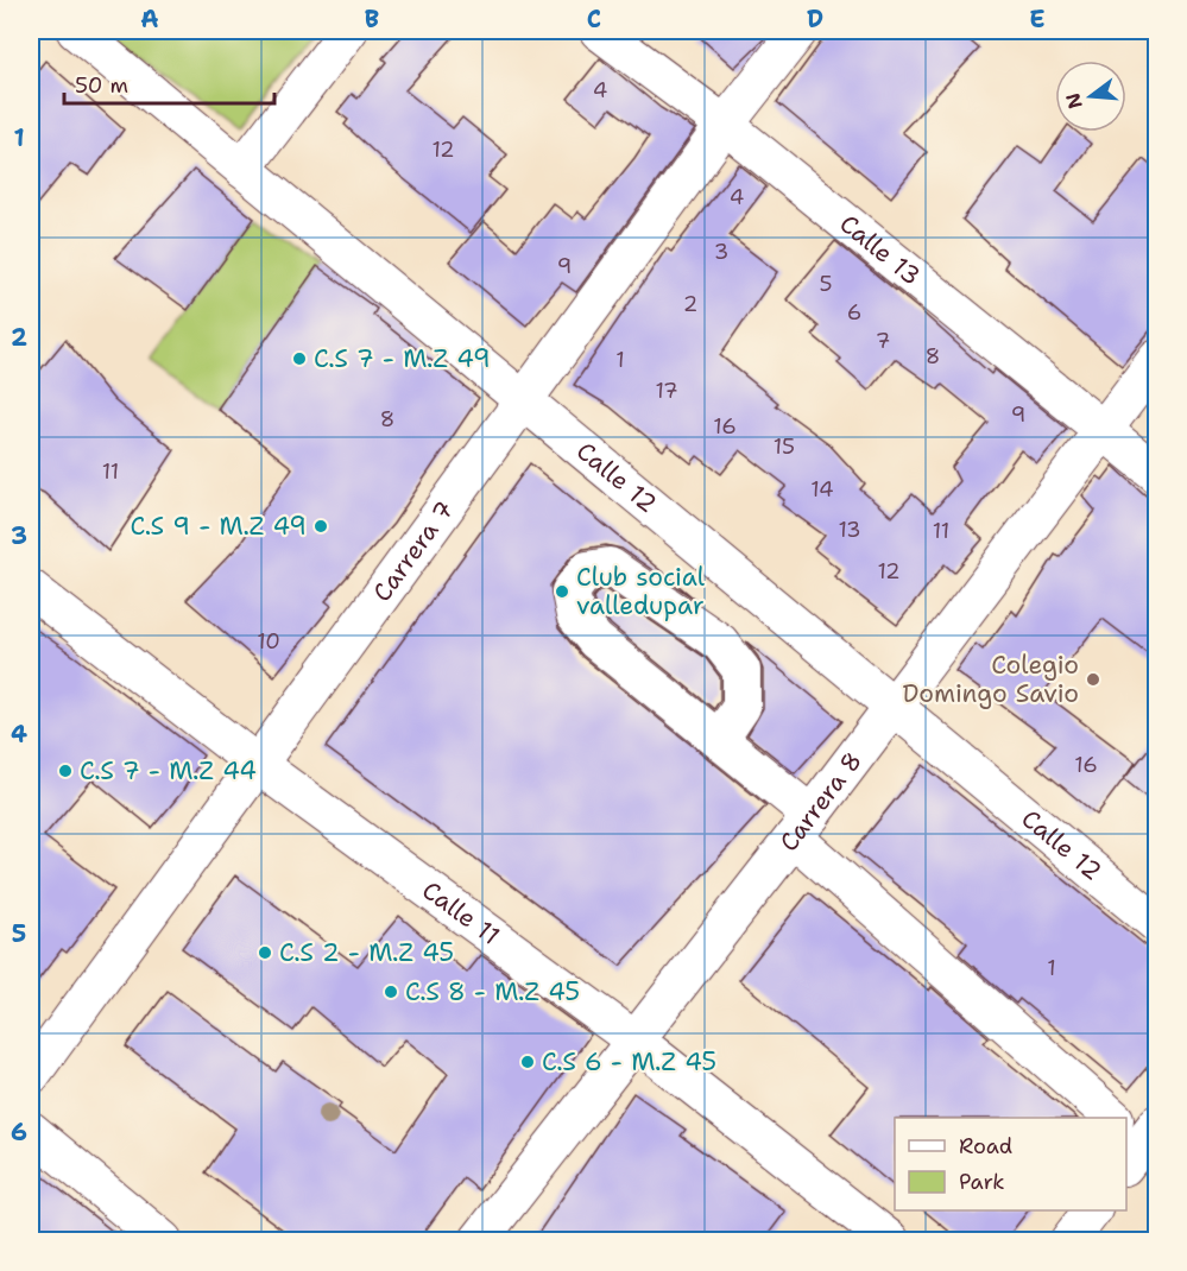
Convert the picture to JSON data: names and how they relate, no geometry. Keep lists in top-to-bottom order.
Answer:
{
  "streets": {
    "street": [
      "Calle 13",
      "Calle 12",
      "Carrera 7",
      "Carrera 8",
      "Calle 11"
    ]
  },
  "crossings": [
    ["Calle 13", "Carrera 7"],
    ["Calle 13", "Carrera 8"],
    ["Calle 12", "Carrera 7"],
    ["Calle 12", "Carrera 8"],
    ["Carrera 7", "Calle 11"],
    ["Carrera 8", "Calle 11"]
  ],
  "places": [
    "C.S 7 - M.Z 49",
    "C.S 9 - M.Z 49",
    "Club social valledupar",
    "Colegio Domingo Savio",
    "C.S 7 - M.Z 44",
    "C.S 2 - M.Z 45",
    "C.S 8 - M.Z 45",
    "C.S 6 - M.Z 45"
  ],
  "house_numbers": [
    "4",
    "12",
    "4",
    "3",
    "9",
    "5",
    "2",
    "6",
    "7",
    "8",
    "1",
    "17",
    "9",
    "8",
    "16",
    "15",
    "11",
    "14",
    "13",
    "11",
    "12",
    "10",
    "16",
    "1"
  ],
  "legend": ["Road", "Park"],
  "scale_bar": "50 m",
  "north": "left",
  "grid": {
    "columns": [
      "A",
      "B",
      "C",
      "D",
      "E"
    ],
    "rows": [
      "1",
      "2",
      "3",
      "4",
      "5",
      "6"
    ]
  }
}
